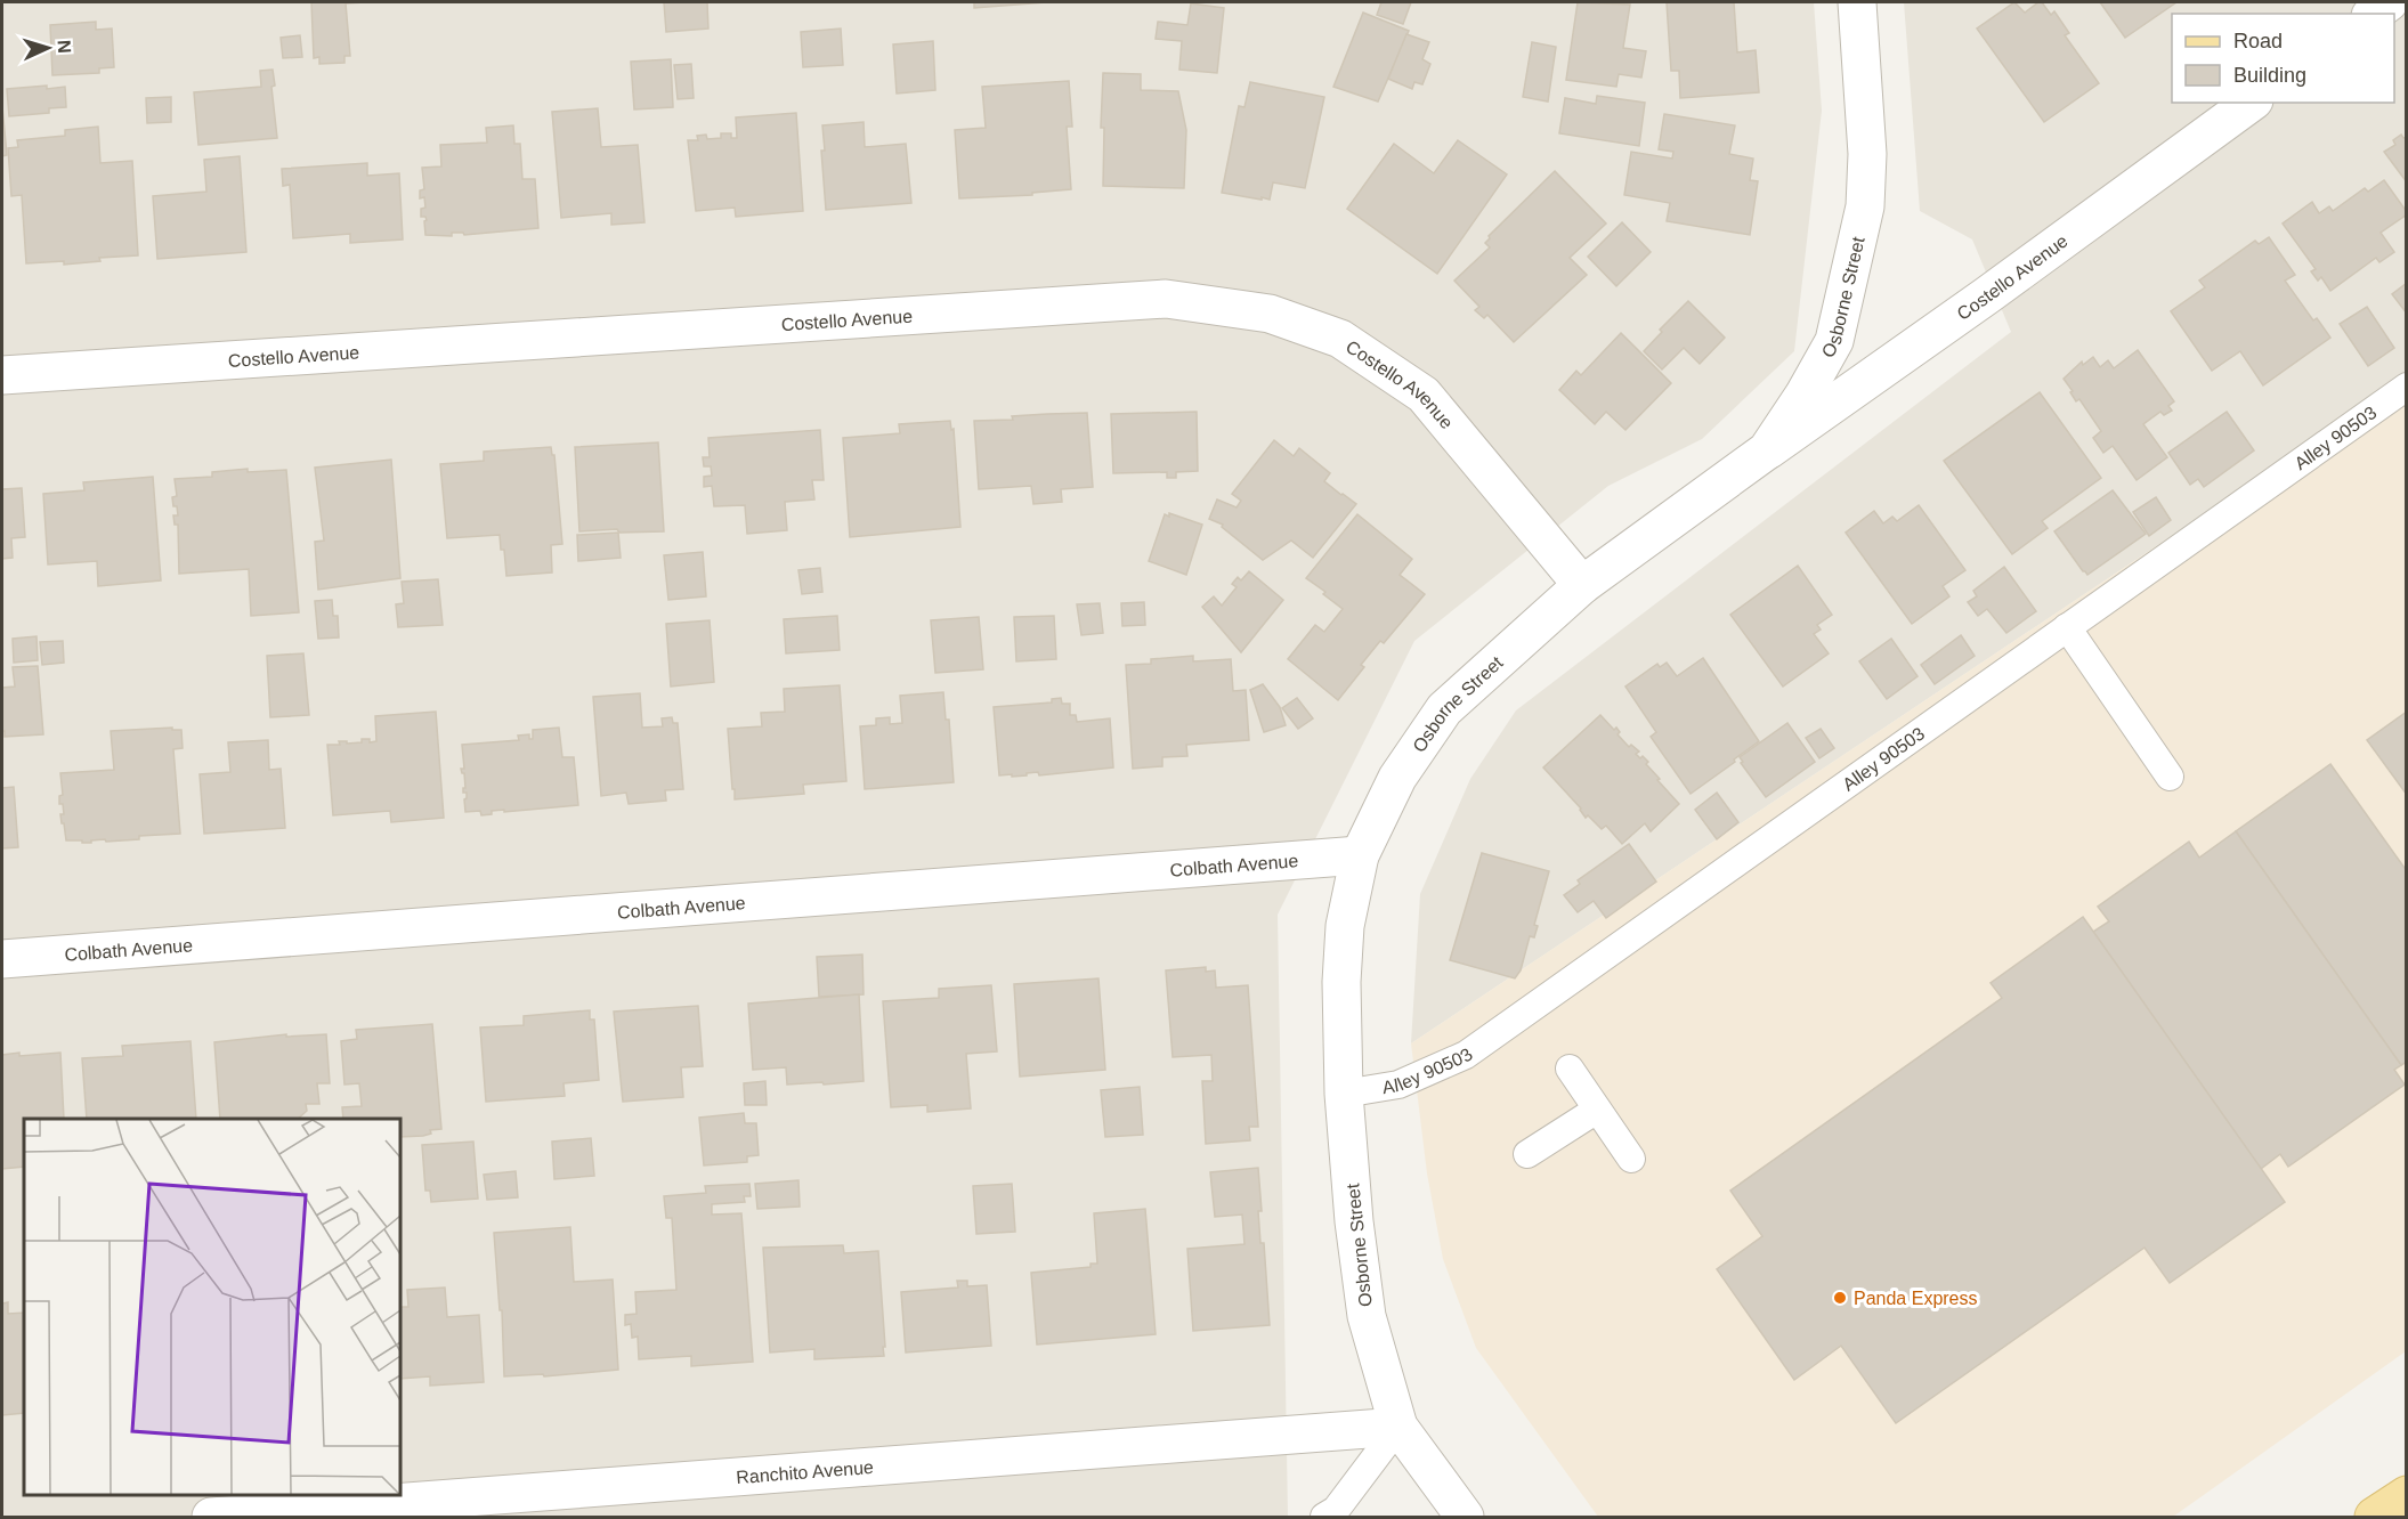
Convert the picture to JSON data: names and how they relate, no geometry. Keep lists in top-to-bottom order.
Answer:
{
  "streets": {
    "street": [
      "Costello Avenue",
      "Osborne Street",
      "Colbath Avenue",
      "Ranchito Avenue"
    ],
    "lane": ["Alley 90503"]
  },
  "crossings": [
    ["Costello Avenue", "Osborne Street"],
    ["Osborne Street", "Alley 90503"],
    ["Osborne Street", "Colbath Avenue"],
    ["Osborne Street", "Ranchito Avenue"]
  ],
  "places": ["Panda Express"],
  "legend": ["Road", "Building"],
  "north": "right"
}
